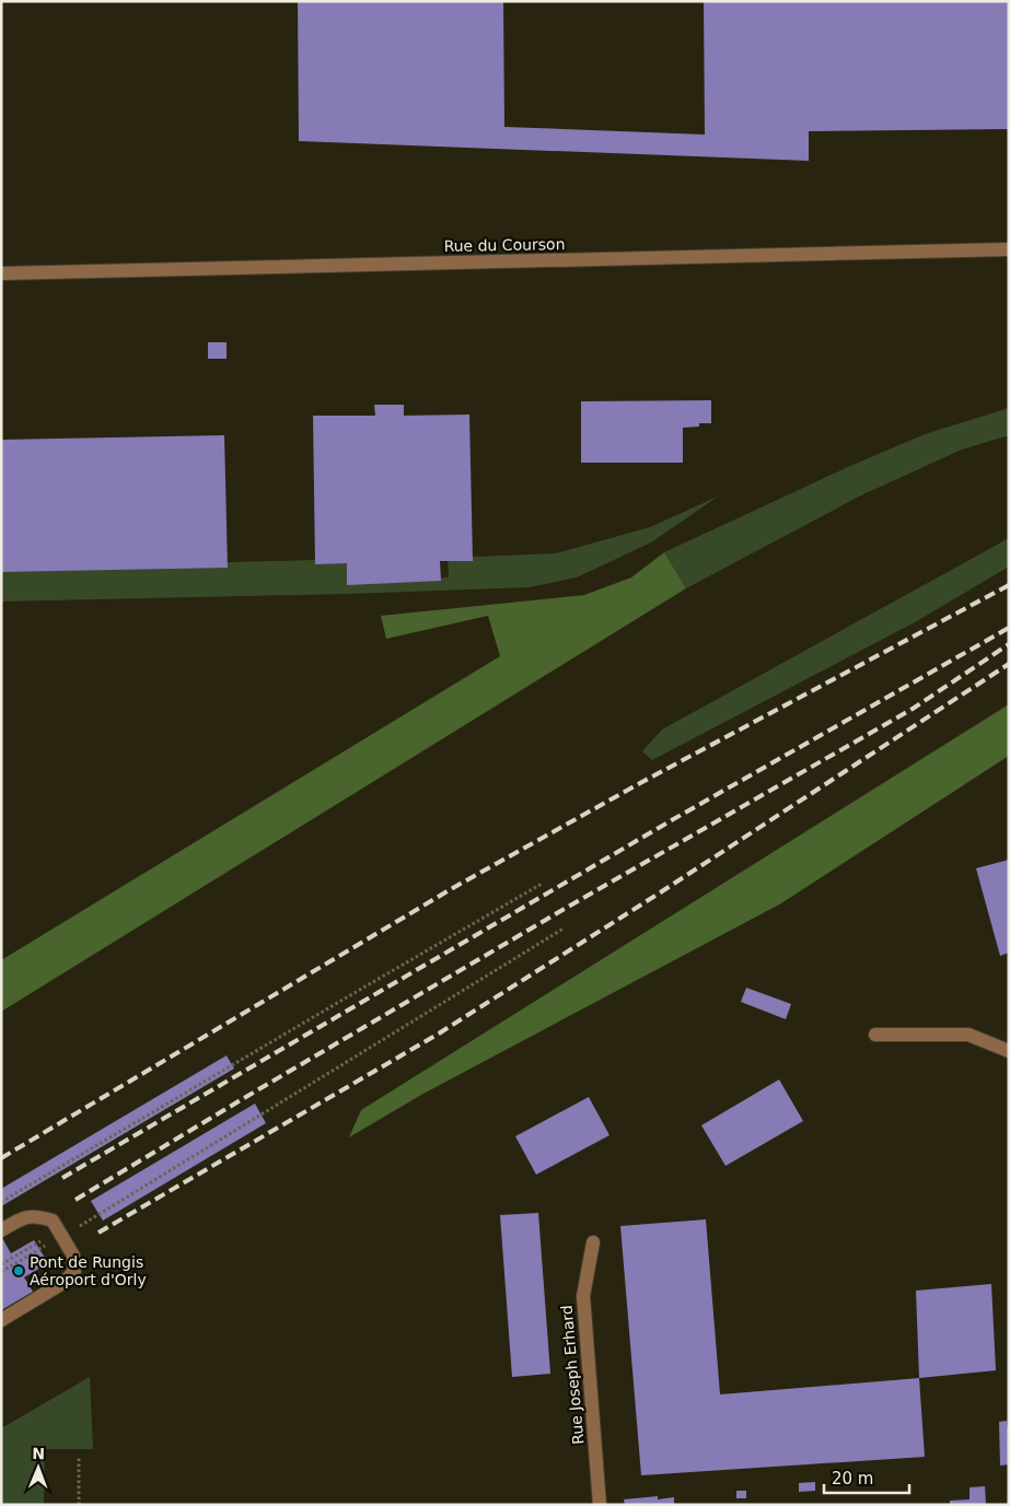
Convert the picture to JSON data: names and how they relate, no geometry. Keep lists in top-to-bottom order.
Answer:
{
  "streets": {
    "street": ["Rue du Courson", "Rue Joseph Erhard"]
  },
  "places": ["Pont de Rungis Aéroport d'Orly"],
  "scale_bar": "20 m",
  "north": "top"
}
